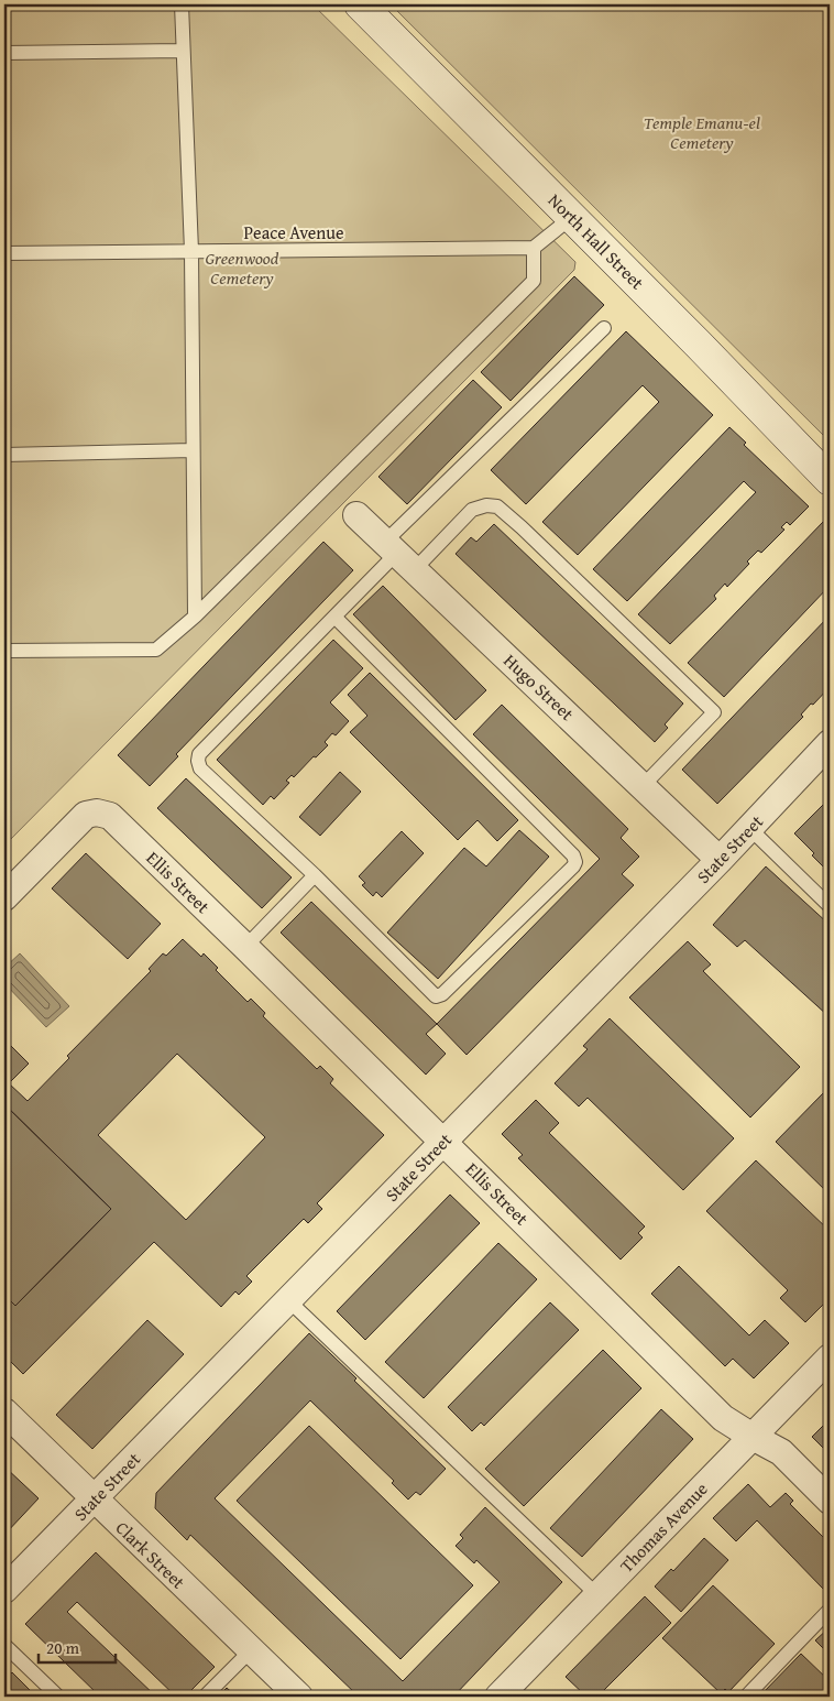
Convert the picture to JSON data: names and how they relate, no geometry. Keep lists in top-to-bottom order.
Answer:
{
  "streets": {
    "street": [
      "North Hall Street",
      "Hugo Street",
      "State Street",
      "Ellis Street",
      "Thomas Avenue",
      "Clark Street"
    ],
    "lane": ["Peace Avenue"]
  },
  "crossings": [
    ["Hugo Street", "State Street"],
    ["State Street", "Ellis Street"],
    ["State Street", "Clark Street"],
    ["Ellis Street", "Thomas Avenue"]
  ],
  "parks": ["Temple Emanu-el Cemetery", "Greenwood Cemetery"],
  "scale_bar": "20 m"
}
